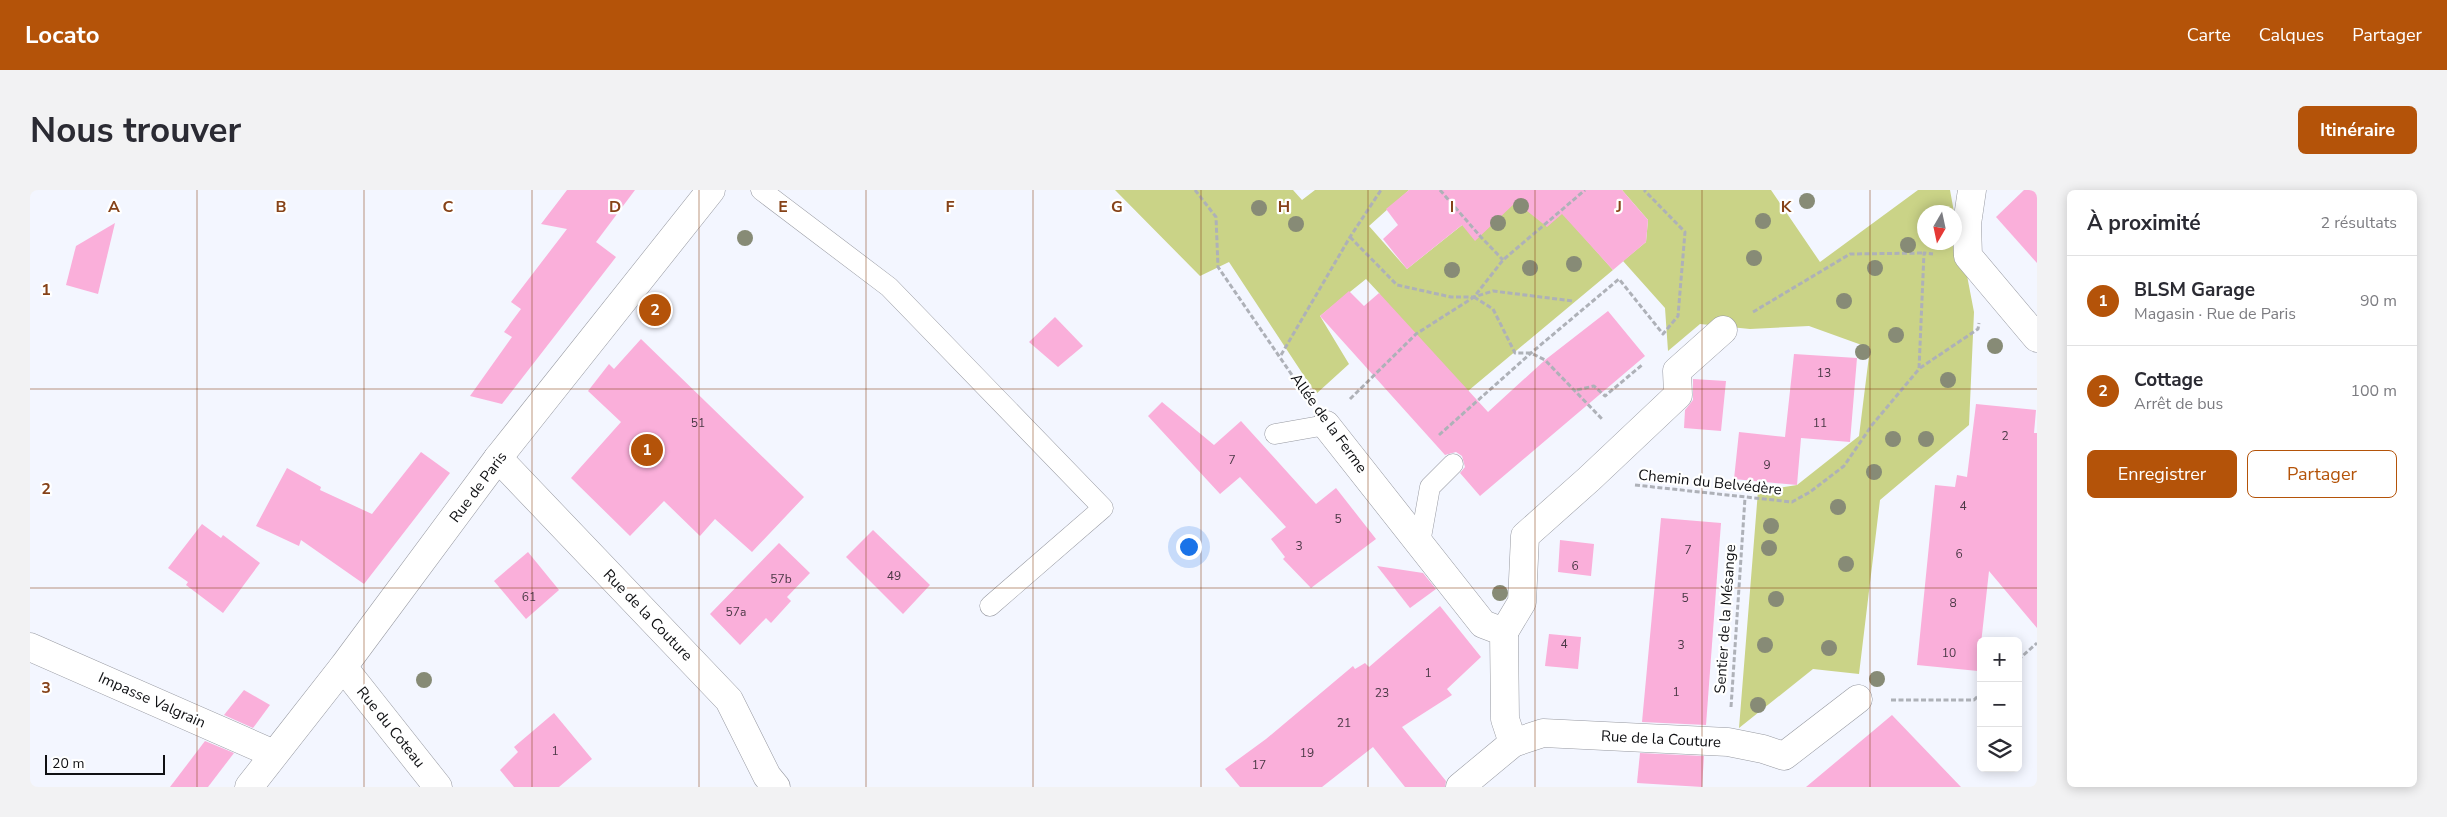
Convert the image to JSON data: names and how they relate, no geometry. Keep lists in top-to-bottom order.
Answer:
{
  "streets": {
    "street": [
      "Allée de la Ferme",
      "Rue de Paris",
      "Rue de la Couture",
      "Impasse Valgrain",
      "Rue du Coteau"
    ],
    "path": ["Chemin du Belvédère", "Sentier de la Mésange"]
  },
  "crossings": [
    ["Chemin du Belvédère", "Sentier de la Mésange"],
    ["Rue de Paris", "Rue de la Couture"],
    ["Rue de Paris", "Impasse Valgrain"],
    ["Rue de Paris", "Rue du Coteau"],
    ["Rue de la Couture", "Sentier de la Mésange"]
  ],
  "house_numbers": [
    "13",
    "51",
    "11",
    "2",
    "7",
    "9",
    "4",
    "5",
    "3",
    "7",
    "6",
    "6",
    "49",
    "57b",
    "61",
    "5",
    "8",
    "57a",
    "4",
    "3",
    "10",
    "1",
    "1",
    "23",
    "21",
    "1",
    "19",
    "17"
  ],
  "scale_bar": "20 m",
  "north": "bottom",
  "page": {
    "header": "Locato",
    "nav": ["Carte", "Calques", "Partager"],
    "buttons": [
      "Itinéraire",
      ["Enregistrer", "Partager"]
    ],
    "title": "Nous trouver",
    "heading": ["À proximité", "2 résultats"],
    "list": [
      {
        "mark": "1",
        "name": "BLSM Garage",
        "note": "Magasin · Rue de Paris",
        "value": "90 m"
      },
      {
        "mark": "2",
        "name": "Cottage",
        "note": "Arrêt de bus",
        "value": "100 m"
      }
    ],
    "pins": ["2", "1"],
    "map_buttons": ["+", "−"],
    "scale": "20 m"
  },
  "grid": {
    "columns": [
      "A",
      "B",
      "C",
      "D",
      "E",
      "F",
      "G",
      "H",
      "I",
      "J",
      "K"
    ],
    "rows": ["1", "2", "3"]
  }
}
